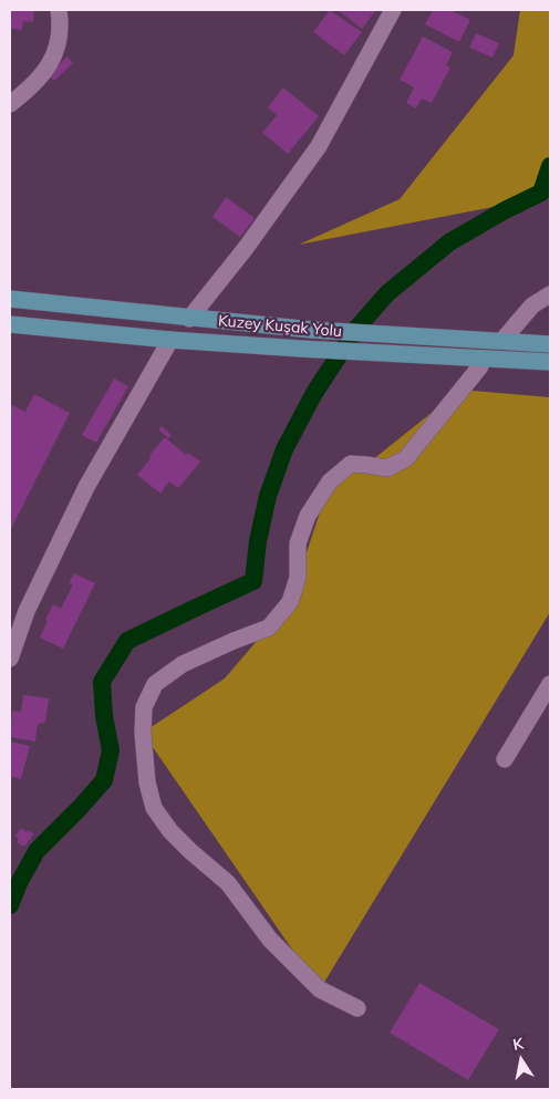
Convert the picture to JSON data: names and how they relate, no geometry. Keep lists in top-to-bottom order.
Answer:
{
  "streets": {
    "main road": ["Kuzey Kuşak Yolu"]
  },
  "north": "top"
}
